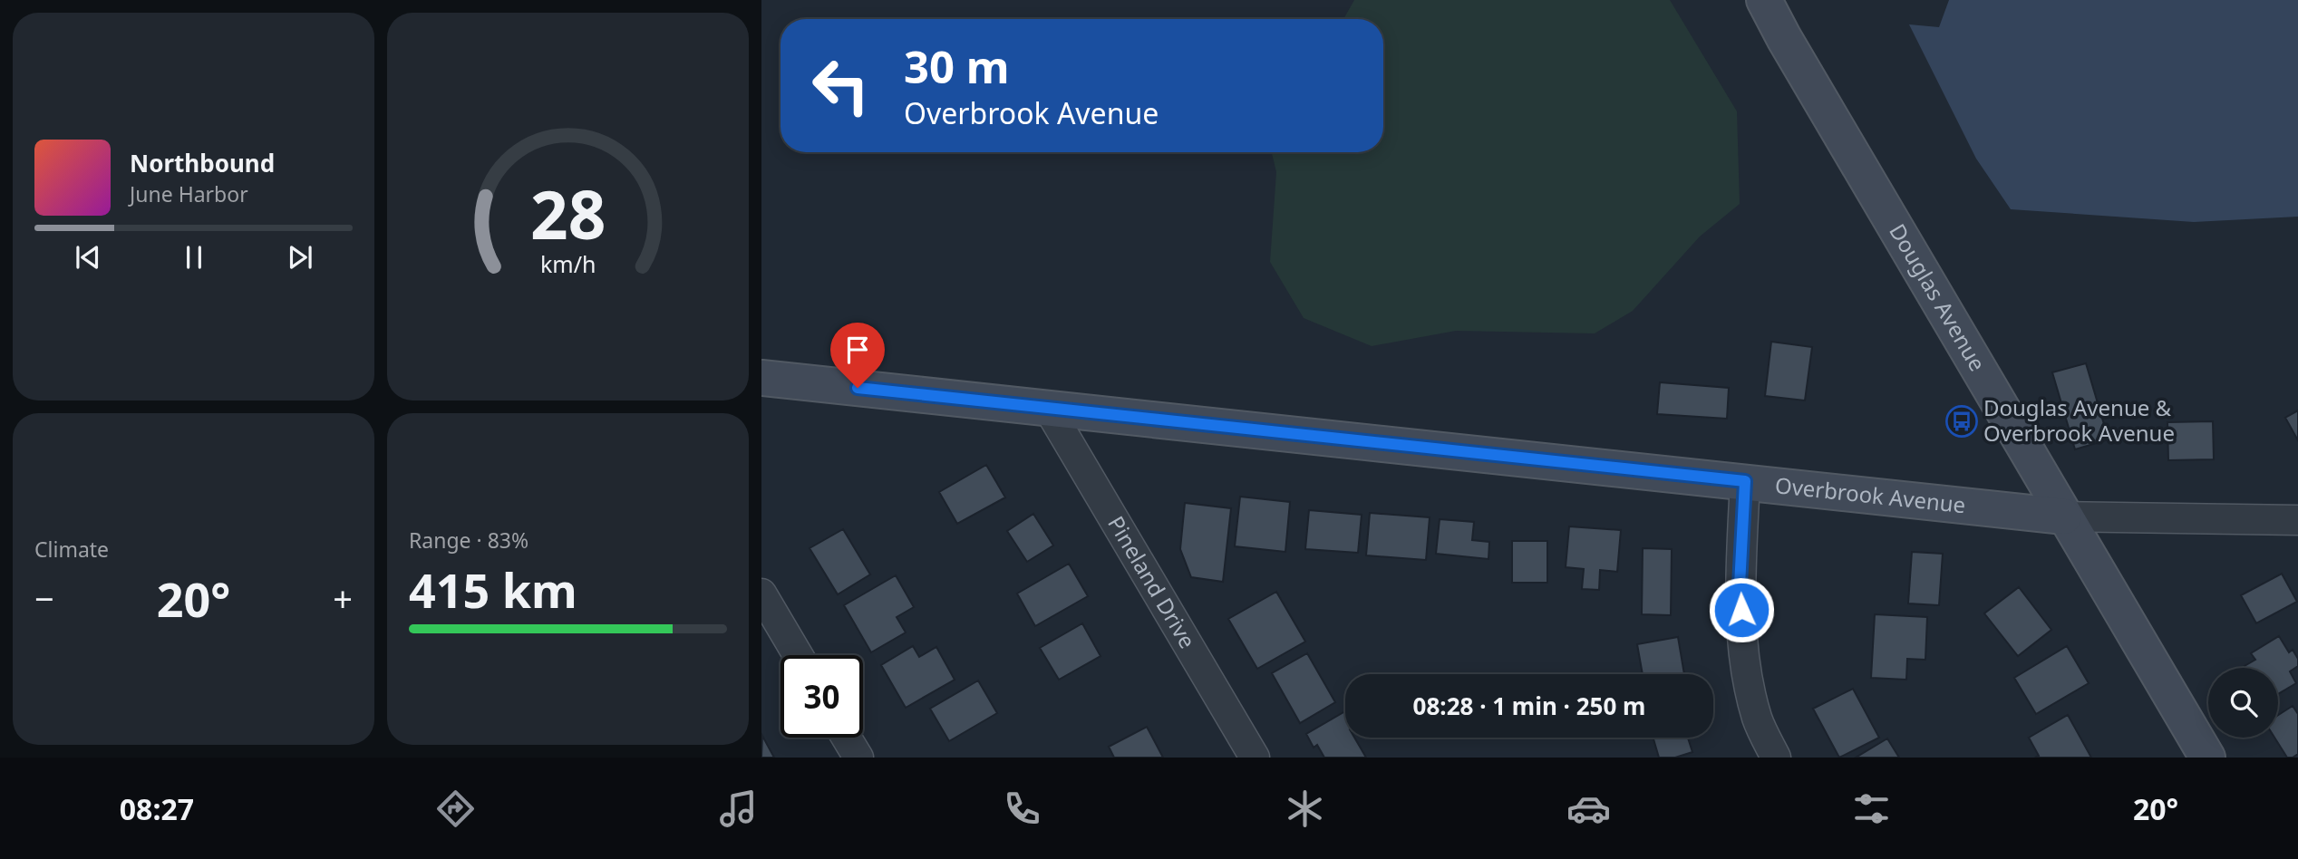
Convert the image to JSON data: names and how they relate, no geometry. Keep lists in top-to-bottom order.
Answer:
{
  "streets": {
    "street": ["Douglas Avenue", "Overbrook Avenue", "Pineland Drive"]
  },
  "crossings": [
    ["Douglas Avenue", "Overbrook Avenue"],
    ["Overbrook Avenue", "Pineland Drive"]
  ],
  "places": {
    "bus stop": ["Douglas Avenue & Overbrook Avenue"]
  },
  "page": {
    "turn": ["30 m", "Overbrook Avenue"],
    "song": ["Northbound", "June Harbor"],
    "tile": [
      "Climate",
      ["Range · 83%", "415 km"]
    ],
    "heat": ["−", "20°", "+"],
    "limit": "30",
    "trip": "08:28 · 1 min · 250 m",
    "tabs": ["08:27", "20°"],
    "gauge": ["28", "km/h"]
  }
}
